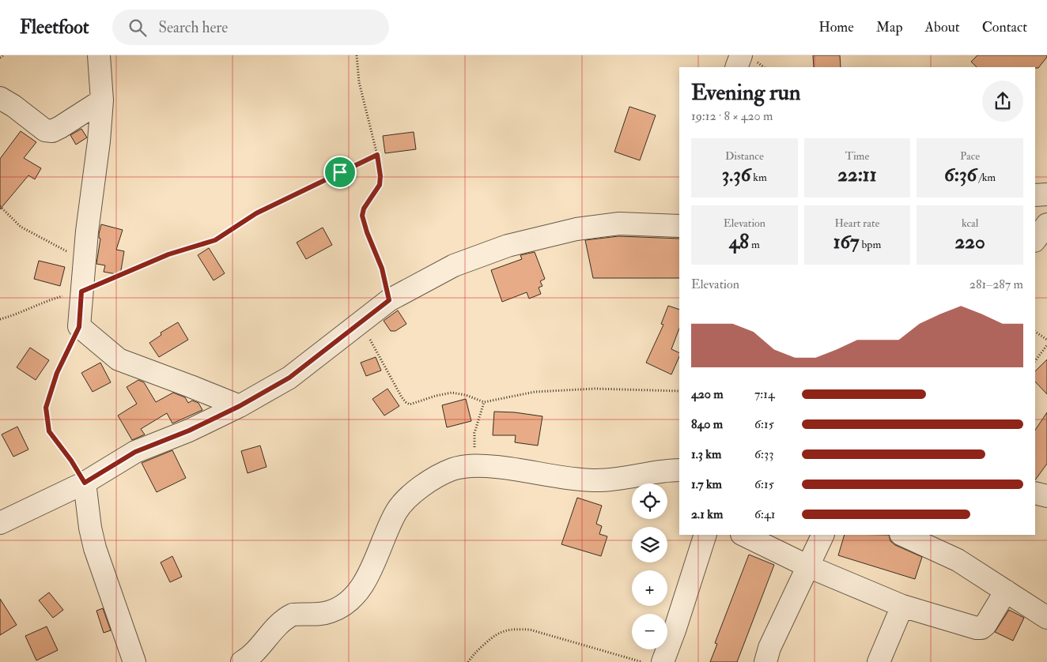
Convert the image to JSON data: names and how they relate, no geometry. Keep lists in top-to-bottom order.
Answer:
{
  "page": {
    "header": "Fleetfoot",
    "search": "Search here",
    "nav": [
      "Home",
      "Map",
      "About",
      "Contact"
    ],
    "heading": ["Evening run", "19:12 · 8 × 420 m"],
    "stats": [
      ["Distance", "3.36 km"],
      ["Time", "22:11"],
      ["Pace", "6:36 /km"],
      ["Elevation", "48 m"],
      ["Heart rate", "167 bpm"],
      ["kcal", "220"]
    ],
    "chart": ["Elevation", "281–287 m"],
    "list": [
      {
        "name": "420 m",
        "note": "7:14"
      },
      {
        "name": "840 m",
        "note": "6:15"
      },
      {
        "name": "1.3 km",
        "note": "6:33"
      },
      {
        "name": "1.7 km",
        "note": "6:15"
      },
      {
        "name": "2.1 km",
        "note": "6:41"
      }
    ],
    "map_buttons": ["+", "−"]
  }
}
